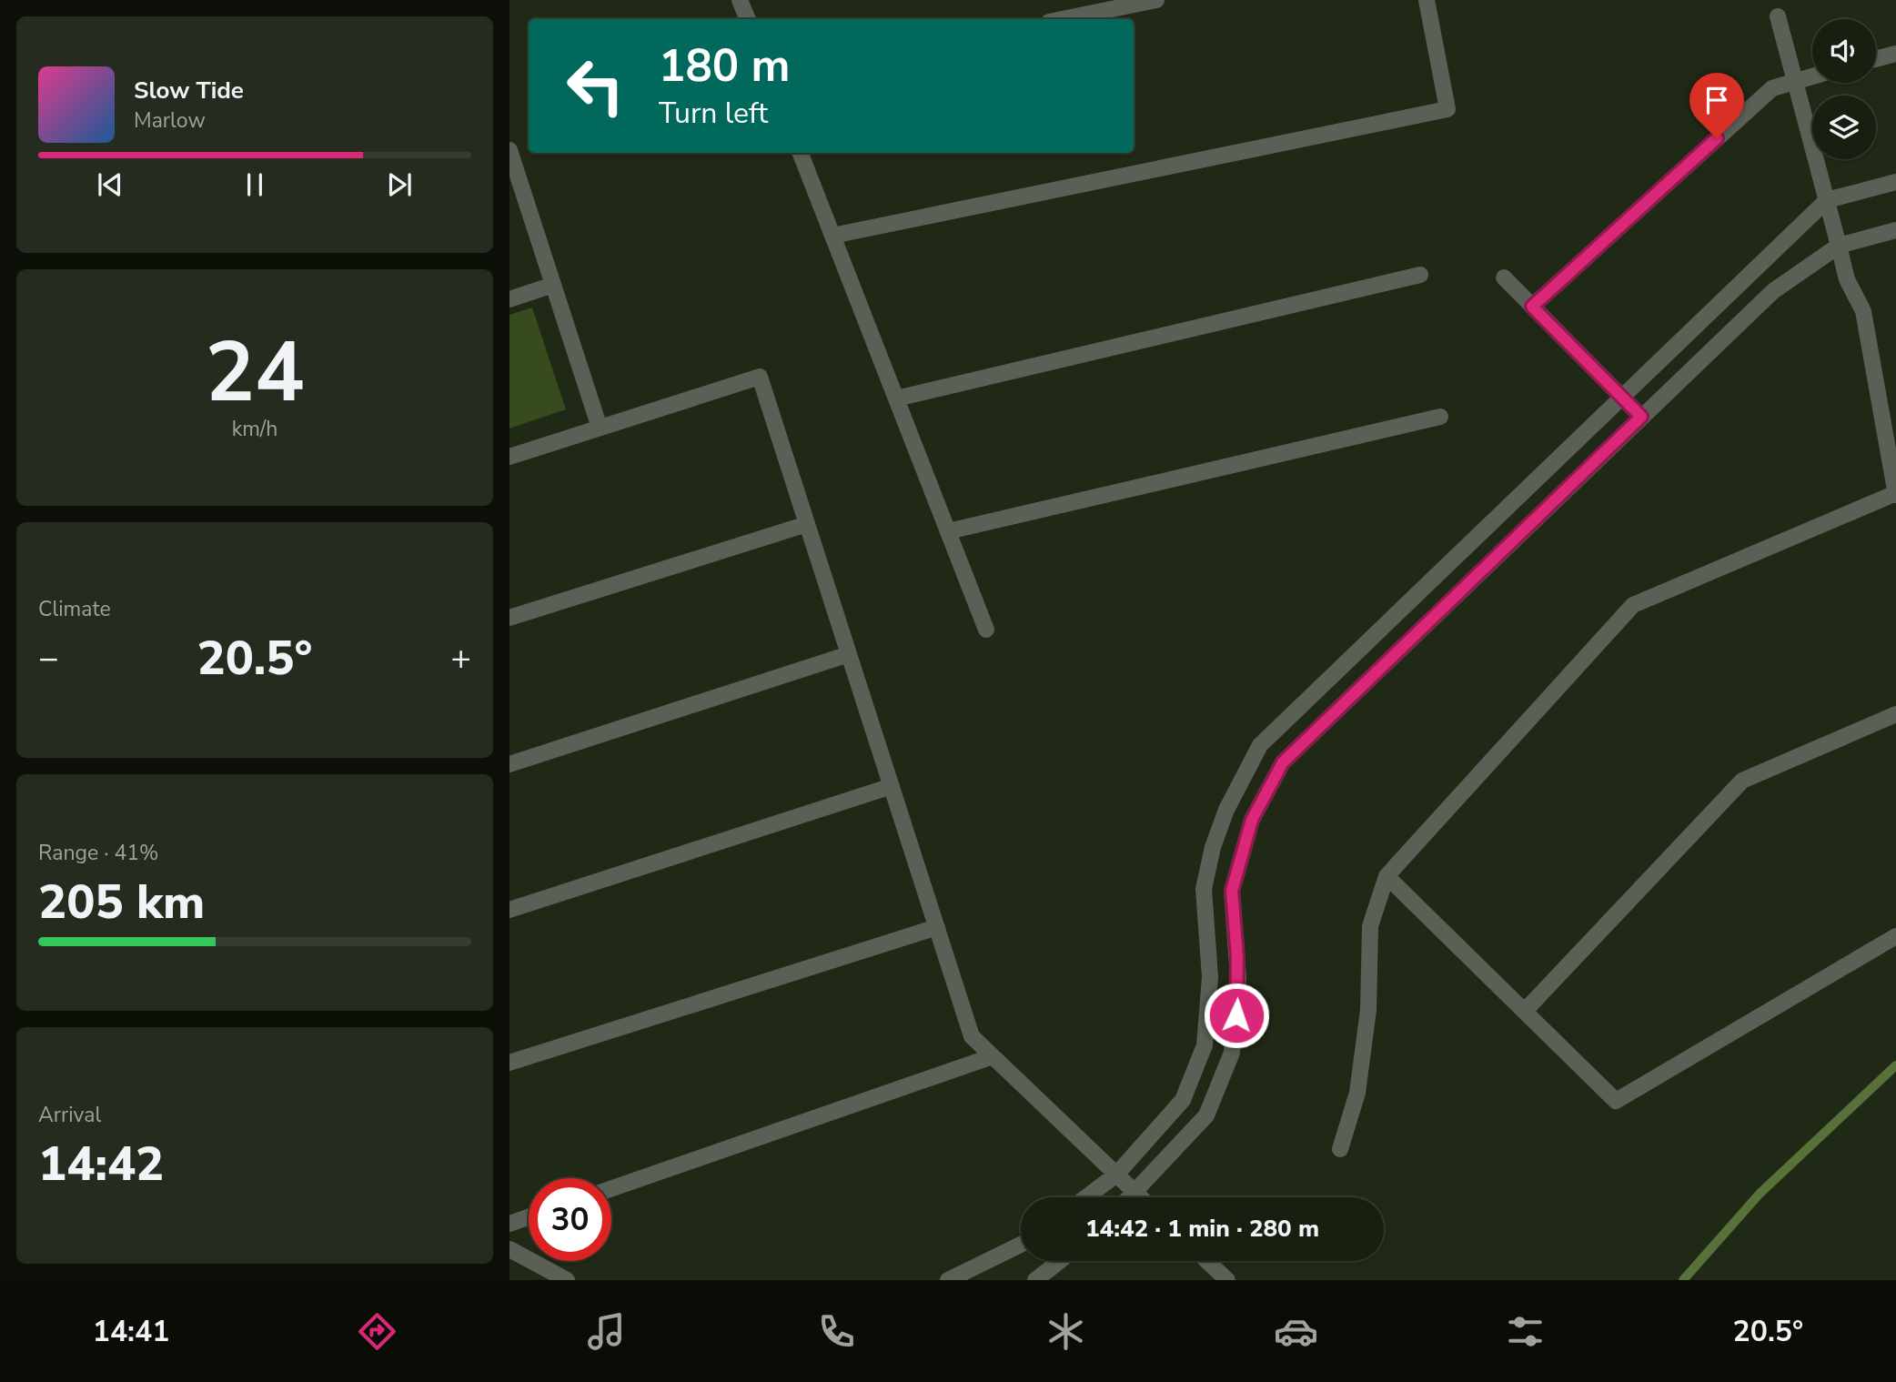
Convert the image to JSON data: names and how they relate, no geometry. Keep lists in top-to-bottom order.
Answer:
{
  "page": {
    "turn": ["180 m", "Turn left"],
    "song": ["Slow Tide", "Marlow"],
    "tile": [
      ["24", "km/h"],
      "Climate",
      ["Range · 41%", "205 km"],
      ["Arrival", "14:42"]
    ],
    "heat": ["−", "20.5°", "+"],
    "limit": "30",
    "trip": "14:42 · 1 min · 280 m",
    "tabs": ["14:41", "20.5°"]
  }
}
